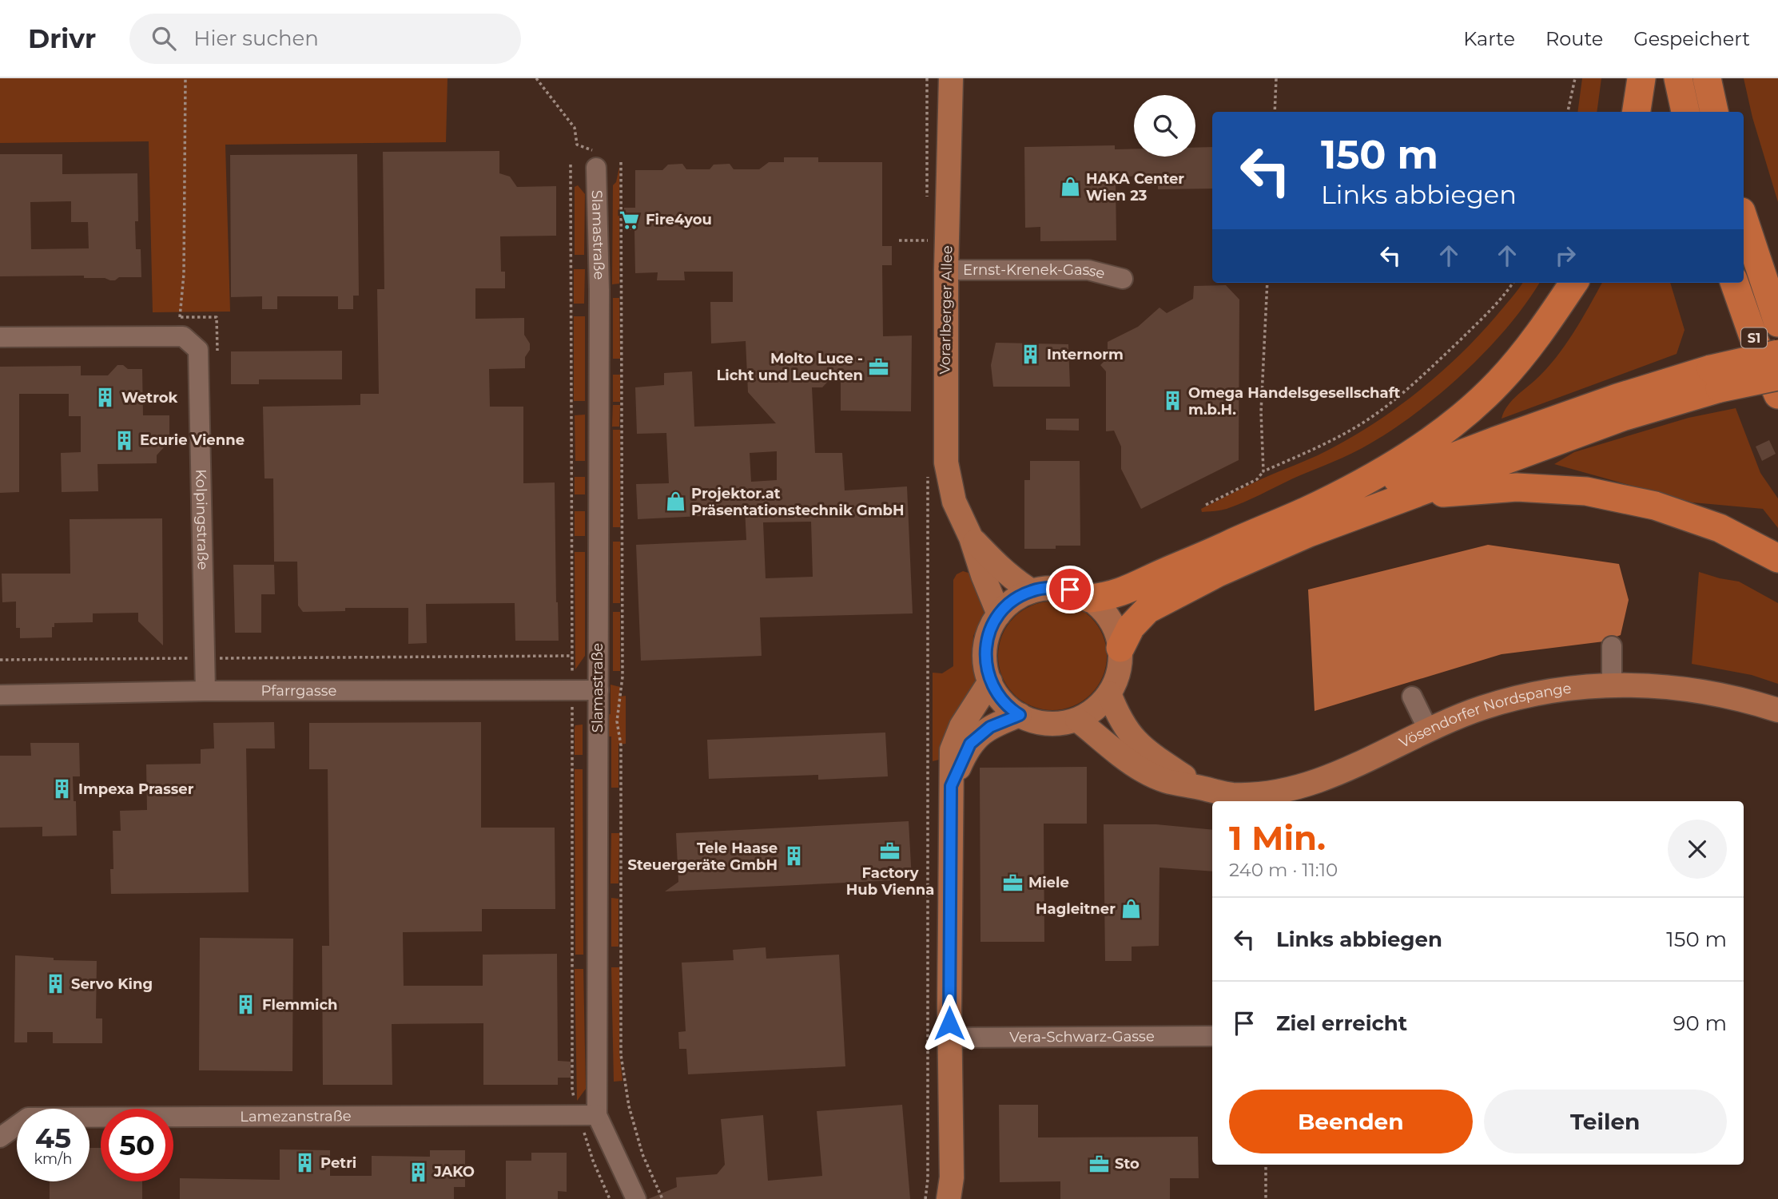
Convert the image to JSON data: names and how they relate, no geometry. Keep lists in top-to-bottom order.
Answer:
{
  "streets": {
    "highway": ["S1"],
    "main road": ["Vorarlberger Allee", "Vösendorfer Nordspange"],
    "street": [
      "Slamastraße",
      "Ernst-Krenek-Gasse",
      "Kolpingstraße",
      "Pfarrgasse",
      "Vera-Schwarz-Gasse",
      "Lamezanstraße"
    ]
  },
  "crossings": [
    ["Slamastraße", "Pfarrgasse"],
    ["Slamastraße", "Lamezanstraße"],
    ["Ernst-Krenek-Gasse", "Vorarlberger Allee"],
    ["Vorarlberger Allee", "Vösendorfer Nordspange"],
    ["Kolpingstraße", "Pfarrgasse"]
  ],
  "places": {
    "shop": ["HAKA Center Wien 23", "Projektor.at Präsentationstechnik GmbH", "Hagleitner"],
    "supermarket": ["Fire4you"],
    "building": [
      "Internorm",
      "Wetrok",
      "Omega Handelsgesellschaft m.b.H.",
      "Ecurie Vienne",
      "Impexa Prasser",
      "Tele Haase Steuergeräte GmbH",
      "Servo King",
      "Flemmich",
      "Petri",
      "JAKO"
    ],
    "office": [
      "Molto Luce - Licht und Leuchten",
      "Factory Hub Vienna",
      "Miele",
      "Sto"
    ]
  },
  "page": {
    "header": "Drivr",
    "search": "Hier suchen",
    "nav": ["Karte", "Route", "Gespeichert"],
    "turn": ["150 m", "Links abbiegen"],
    "heading": ["1 Min.", "240 m · 11:10"],
    "list": [
      {
        "name": "Links abbiegen",
        "value": "150 m"
      },
      {
        "name": "Ziel erreicht",
        "value": "90 m"
      }
    ],
    "buttons": ["Beenden", "Teilen"],
    "speed": "45 km/h",
    "limit": "50"
  }
}
